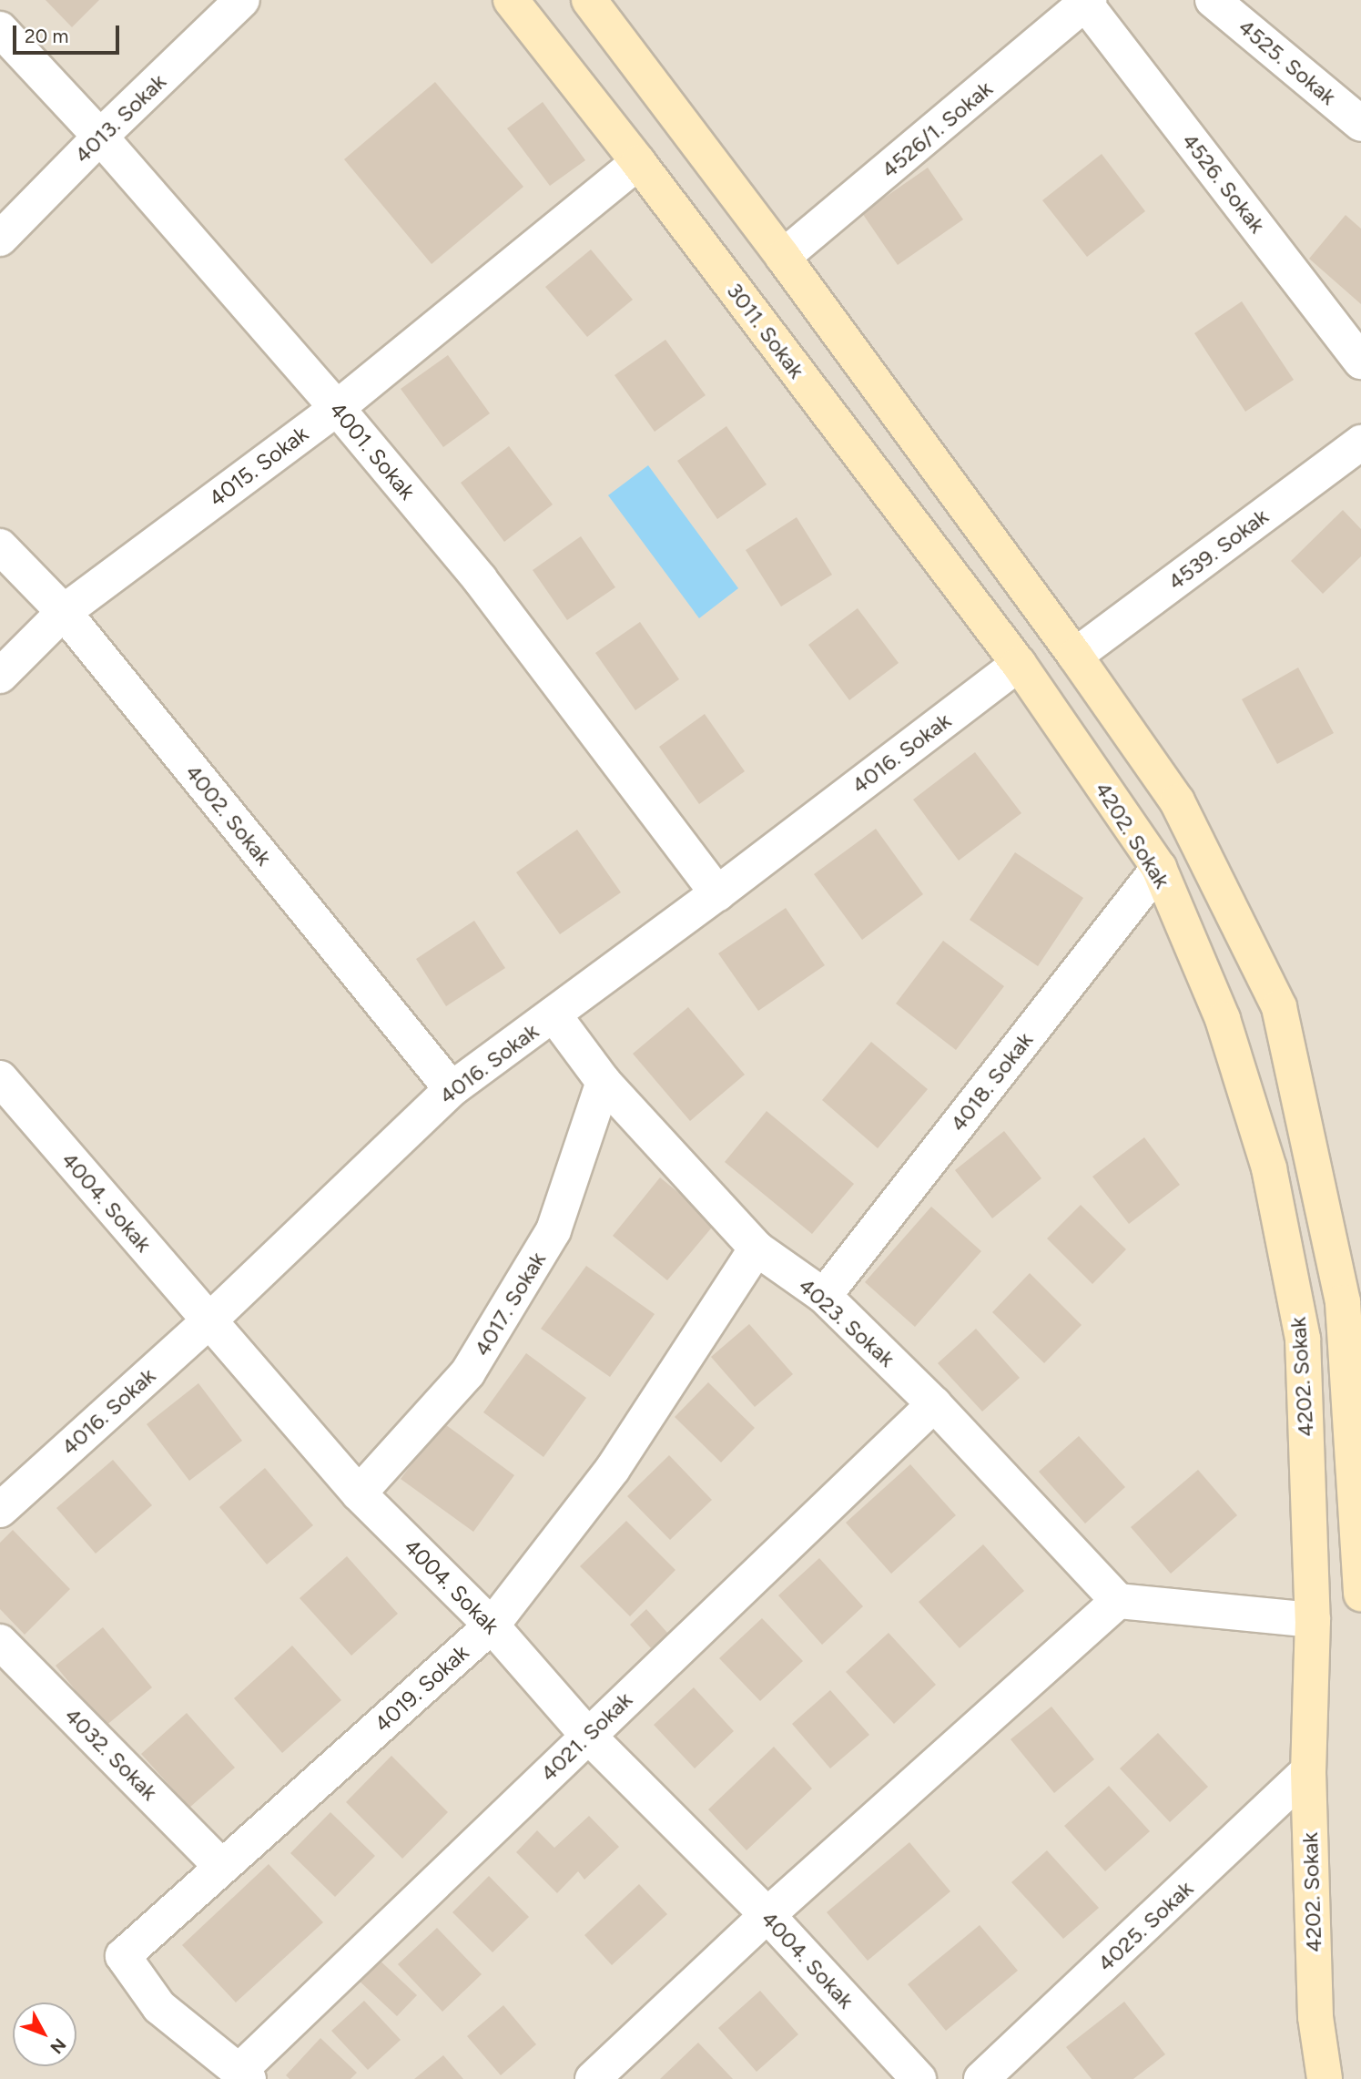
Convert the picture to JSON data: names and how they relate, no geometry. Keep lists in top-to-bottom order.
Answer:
{
  "streets": {
    "street": [
      "4525. Sokak",
      "4013. Sokak",
      "4526/1. Sokak",
      "4526. Sokak",
      "3011. Sokak",
      "4001. Sokak",
      "4015. Sokak",
      "4539. Sokak",
      "4016. Sokak",
      "4002. Sokak",
      "4202. Sokak",
      "4018. Sokak",
      "4004. Sokak",
      "4017. Sokak",
      "4023. Sokak",
      "4019. Sokak",
      "4021. Sokak",
      "4032. Sokak",
      "4025. Sokak"
    ]
  },
  "crossings": [
    ["4013. Sokak", "4001. Sokak"],
    ["4526/1. Sokak", "4526. Sokak"],
    ["3011. Sokak", "4015. Sokak"],
    ["3011. Sokak", "4016. Sokak"],
    ["3011. Sokak", "4202. Sokak"],
    ["4001. Sokak", "4015. Sokak"],
    ["4001. Sokak", "4016. Sokak"],
    ["4015. Sokak", "4002. Sokak"],
    ["4539. Sokak", "4202. Sokak"],
    ["4016. Sokak", "4002. Sokak"],
    ["4016. Sokak", "4202. Sokak"],
    ["4016. Sokak", "4004. Sokak"],
    ["4016. Sokak", "4023. Sokak"],
    ["4202. Sokak", "4018. Sokak"],
    ["4202. Sokak", "4025. Sokak"],
    ["4018. Sokak", "4023. Sokak"],
    ["4004. Sokak", "4017. Sokak"],
    ["4004. Sokak", "4019. Sokak"],
    ["4004. Sokak", "4021. Sokak"],
    ["4017. Sokak", "4023. Sokak"],
    ["4023. Sokak", "4019. Sokak"],
    ["4023. Sokak", "4021. Sokak"],
    ["4019. Sokak", "4021. Sokak"],
    ["4019. Sokak", "4032. Sokak"]
  ],
  "scale_bar": "20 m",
  "north": "bottom right"
}
